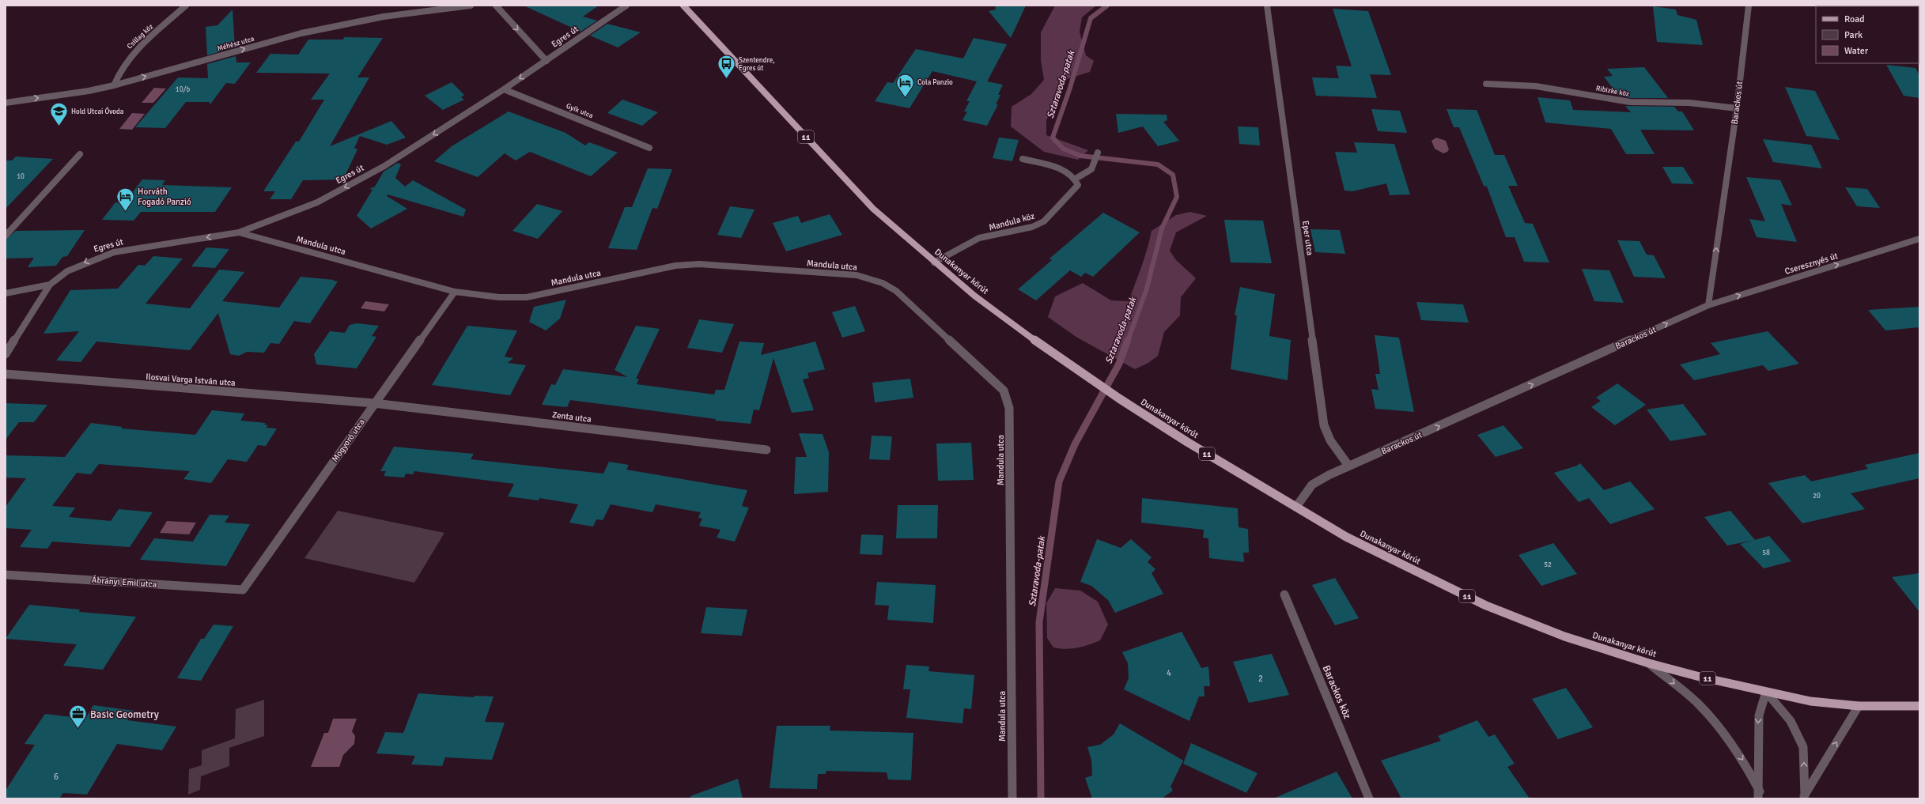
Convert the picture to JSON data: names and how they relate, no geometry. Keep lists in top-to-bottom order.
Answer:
{
  "streets": {
    "main road": ["11", "Dunakanyar körút"],
    "street": [
      "Csillag köz",
      "Egres út",
      "Méhész utca",
      "Ribizke köz",
      "Barackos út",
      "Gyík utca",
      "Mandula köz",
      "Eper utca",
      "Mandula utca",
      "Cseresznyés út",
      "Ilosvai Varga István utca",
      "Zenta utca",
      "Mogyoró utca",
      "Ábrányi Emil utca",
      "Barackos köz"
    ]
  },
  "crossings": [
    ["Csillag köz", "Méhész utca"],
    ["Egres út", "Gyík utca"],
    ["Egres út", "Mandula utca"],
    ["Ribizke köz", "Barackos út"],
    ["Barackos út", "Eper utca"],
    ["Barackos út", "Cseresznyés út"],
    ["Barackos út", "Dunakanyar körút"],
    ["11", "Dunakanyar körút"],
    ["Mandula köz", "Dunakanyar körút"],
    ["Mandula utca", "Mogyoró utca"],
    ["Ilosvai Varga István utca", "Zenta utca"],
    ["Ilosvai Varga István utca", "Mogyoró utca"],
    ["Zenta utca", "Mogyoró utca"],
    ["Mogyoró utca", "Ábrányi Emil utca"]
  ],
  "one_way": [
    "Egres út",
    "Méhész utca",
    "Barackos út",
    "Cseresznyés út"
  ],
  "water": ["Sztaravoda-patak"],
  "places": {
    "bus stop": ["Szentendre, Egres út"],
    "hotel": ["Cola Panzio", "Horváth Fogadó Panzió"],
    "school or university": ["Hold Utcai Óvoda"],
    "office": ["Basic Geometry"]
  },
  "house_numbers": [
    "10/b",
    "10",
    "20",
    "58",
    "52",
    "4",
    "2",
    "6"
  ],
  "legend": ["Road", "Park", "Water"]
}
